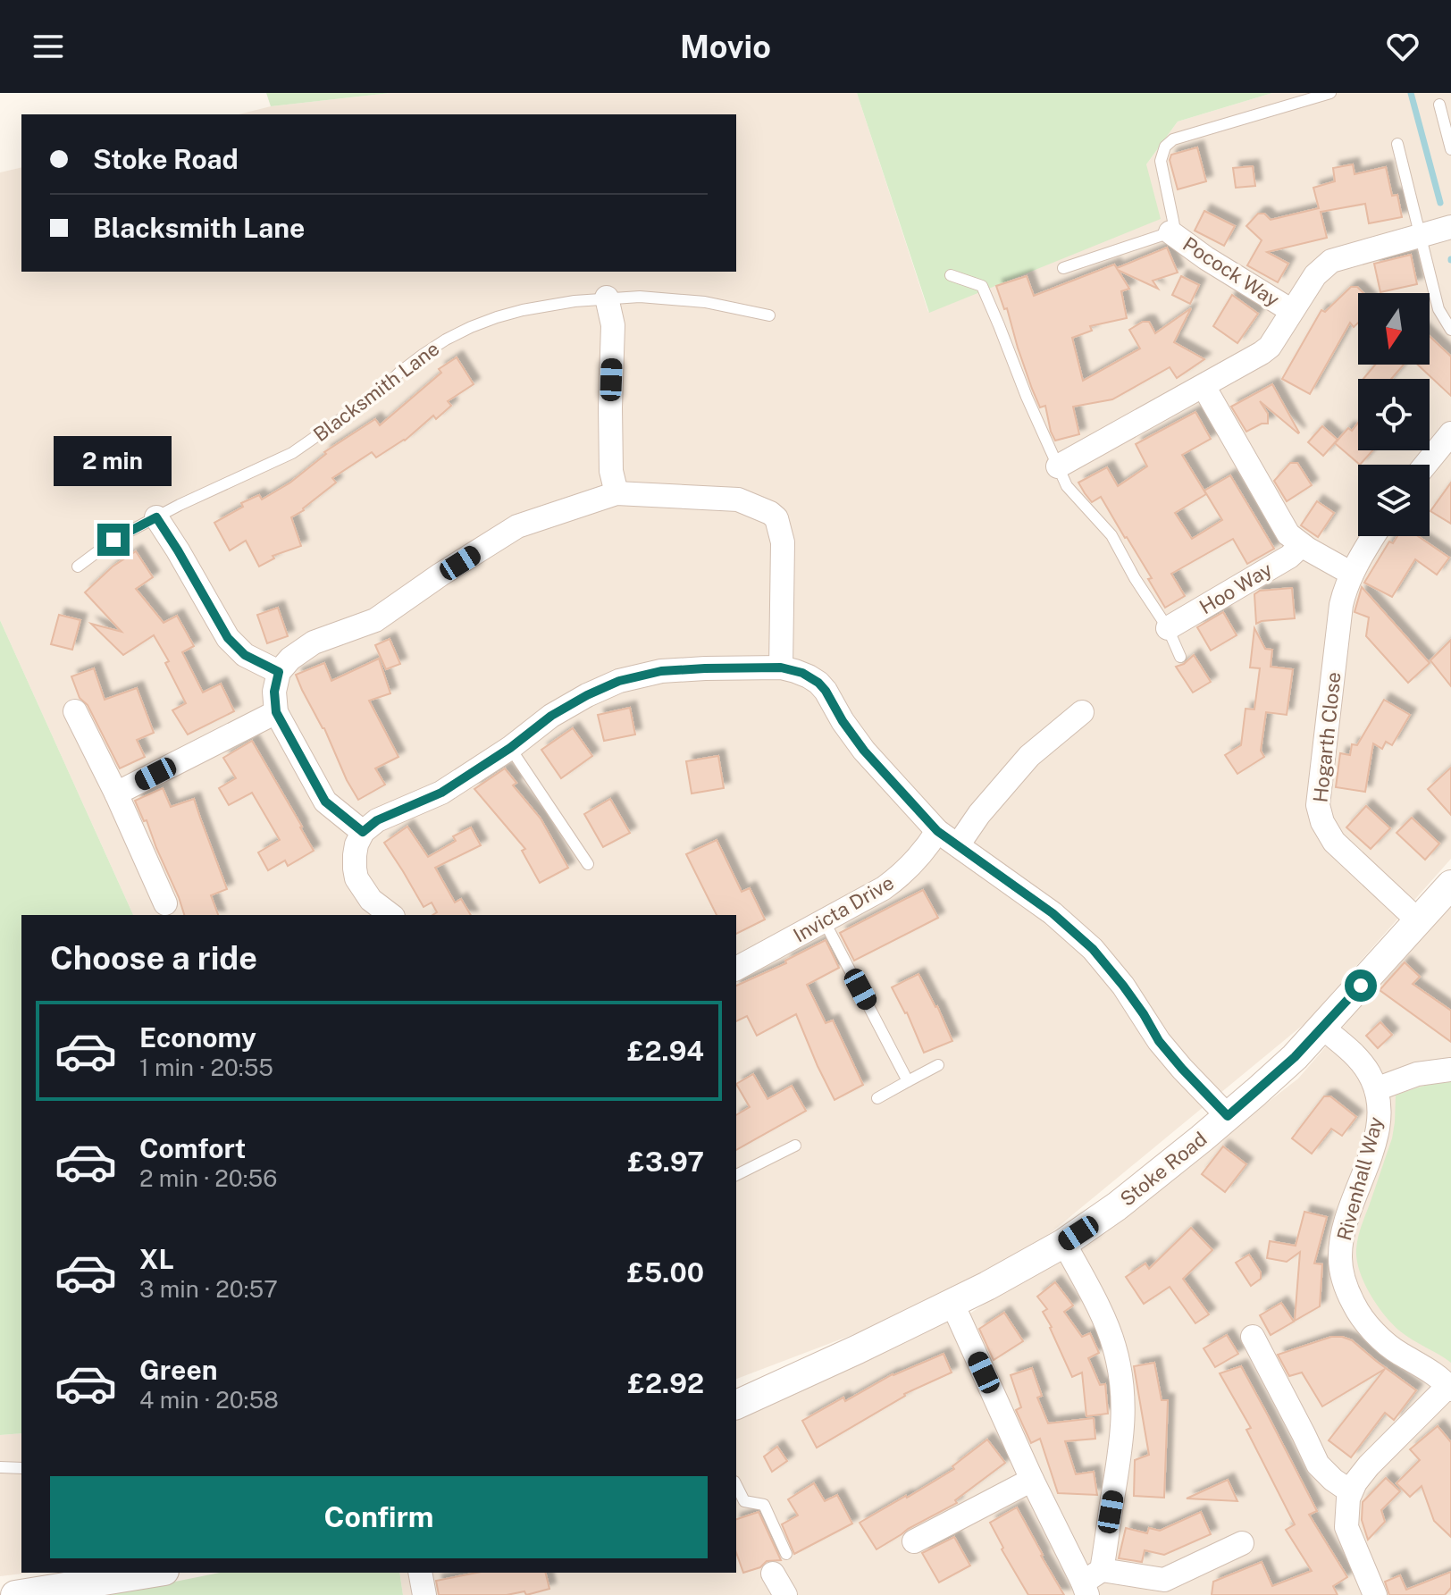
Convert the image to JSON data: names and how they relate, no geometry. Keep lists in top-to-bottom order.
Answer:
{
  "streets": {
    "street": [
      "Pocock Way",
      "Hoo Way",
      "Hogarth Close",
      "Invicta Drive",
      "Stoke Road",
      "Rivenhall Way"
    ],
    "lane": ["Blacksmith Lane"]
  },
  "crossings": [
    ["Hogarth Close", "Stoke Road"],
    ["Stoke Road", "Rivenhall Way"]
  ],
  "north": "bottom",
  "page": {
    "header": "Movio",
    "banner": ["Stoke Road", "Blacksmith Lane"],
    "bubble": "2 min",
    "heading": "Choose a ride",
    "list": [
      {
        "name": "Economy",
        "note": "1 min · 20:55",
        "value": "£2.94"
      },
      {
        "name": "Comfort",
        "note": "2 min · 20:56",
        "value": "£3.97"
      },
      {
        "name": "XL",
        "note": "3 min · 20:57",
        "value": "£5.00"
      },
      {
        "name": "Green",
        "note": "4 min · 20:58",
        "value": "£2.92"
      }
    ],
    "buttons": "Confirm"
  }
}
